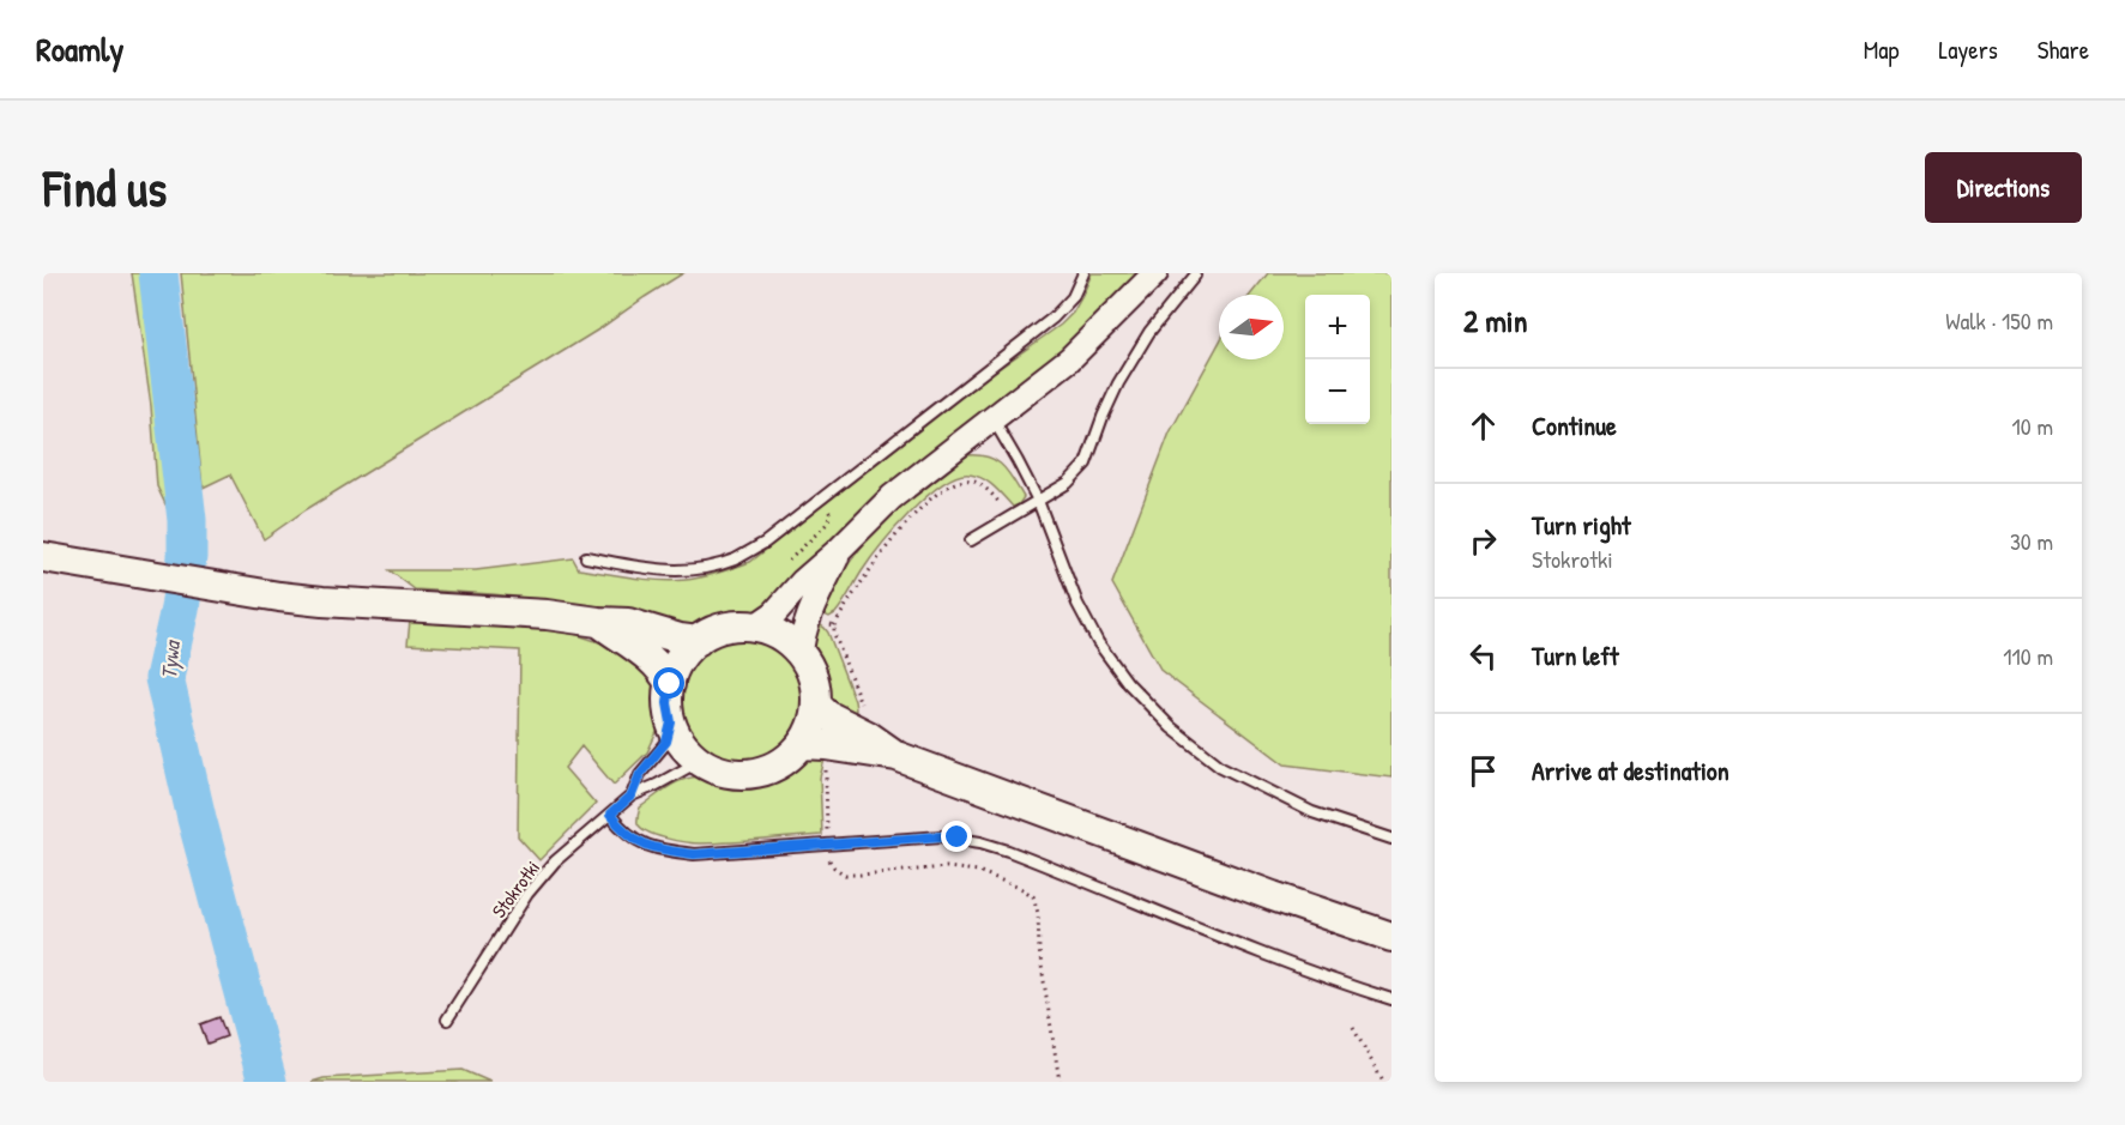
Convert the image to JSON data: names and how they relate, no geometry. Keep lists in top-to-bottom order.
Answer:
{
  "streets": {
    "lane": ["Stokrotki"]
  },
  "water": ["Tywa"],
  "north": "right",
  "page": {
    "header": "Roamly",
    "nav": ["Map", "Layers", "Share"],
    "buttons": "Directions",
    "title": "Find us",
    "heading": ["2 min", "Walk · 150 m"],
    "map_buttons": ["+", "−"],
    "list": [
      ["Continue", "10 m"],
      ["Turn right", "Stokrotki", "30 m"],
      ["Turn left", "110 m"],
      "Arrive at destination"
    ]
  }
}
